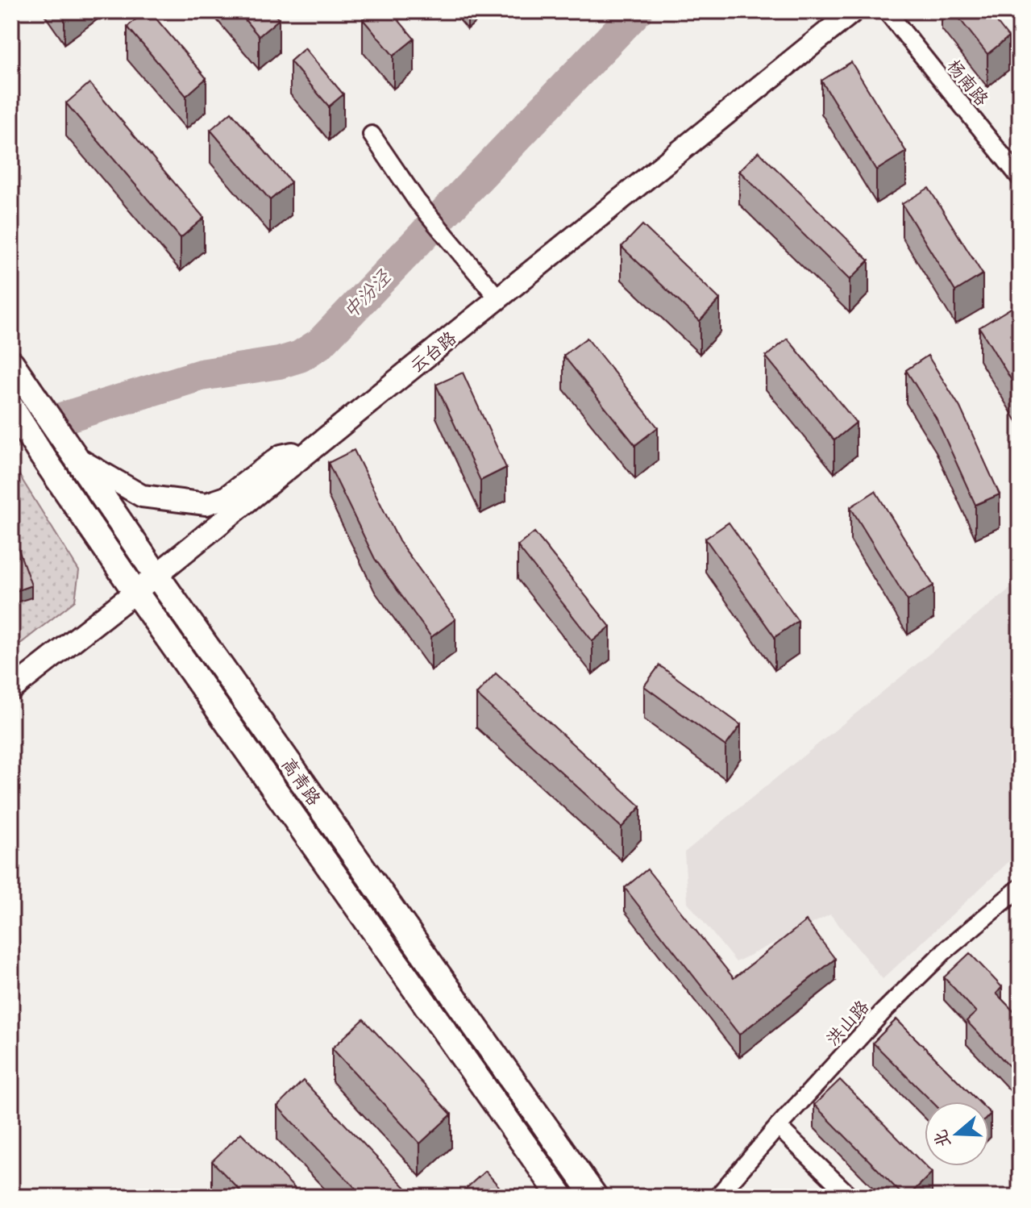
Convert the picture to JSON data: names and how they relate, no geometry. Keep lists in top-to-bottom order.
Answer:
{
  "streets": {
    "main road": ["高青路"],
    "street": ["杨南路", "云台路", "洪山路"]
  },
  "crossings": [
    ["云台路", "高青路"]
  ],
  "water": ["中汾泾"],
  "north": "left"
}
